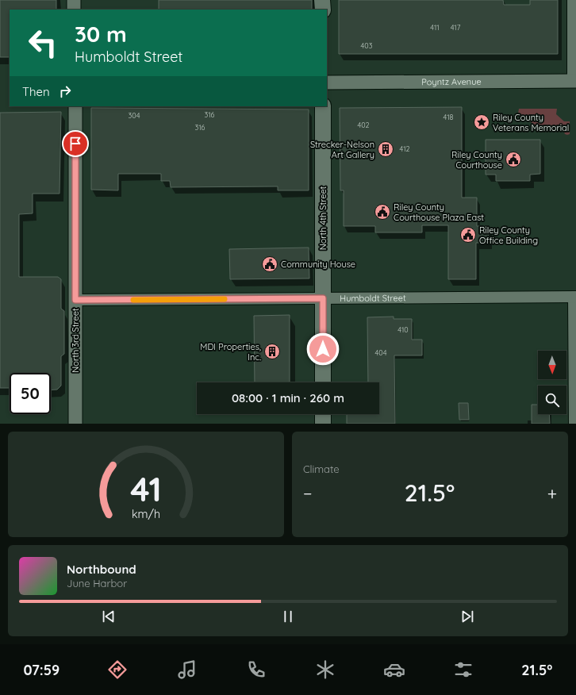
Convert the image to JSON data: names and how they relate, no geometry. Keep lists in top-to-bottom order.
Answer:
{
  "streets": {
    "main road": ["North 4th Street"],
    "street": ["Poyntz Avenue", "Humboldt Street", "North 3rd Street"]
  },
  "crossings": [
    ["North 4th Street", "Humboldt Street"],
    ["Humboldt Street", "North 3rd Street"]
  ],
  "places": {
    "place": ["Riley County Veterans Memorial"],
    "building": ["Strecker-Nelson Art Gallery", "MDI Properties, Inc."],
    "public building": [
      "Riley County Courthouse",
      "Riley County Courthouse Plaza East",
      "Riley County Office Building",
      "Community House"
    ]
  },
  "house_numbers": [
    "411",
    "417",
    "403",
    "316",
    "304",
    "418",
    "402",
    "316",
    "412",
    "410",
    "404"
  ],
  "north": "bottom",
  "page": {
    "turn": ["30 m", "Humboldt Street"],
    "then": "Then",
    "limit": "50",
    "trip": "08:00 · 1 min · 260 m",
    "tile": "Climate",
    "heat": ["−", "21.5°", "+"],
    "song": ["Northbound", "June Harbor"],
    "tabs": ["07:59", "21.5°"],
    "gauge": ["41", "km/h"]
  }
}
